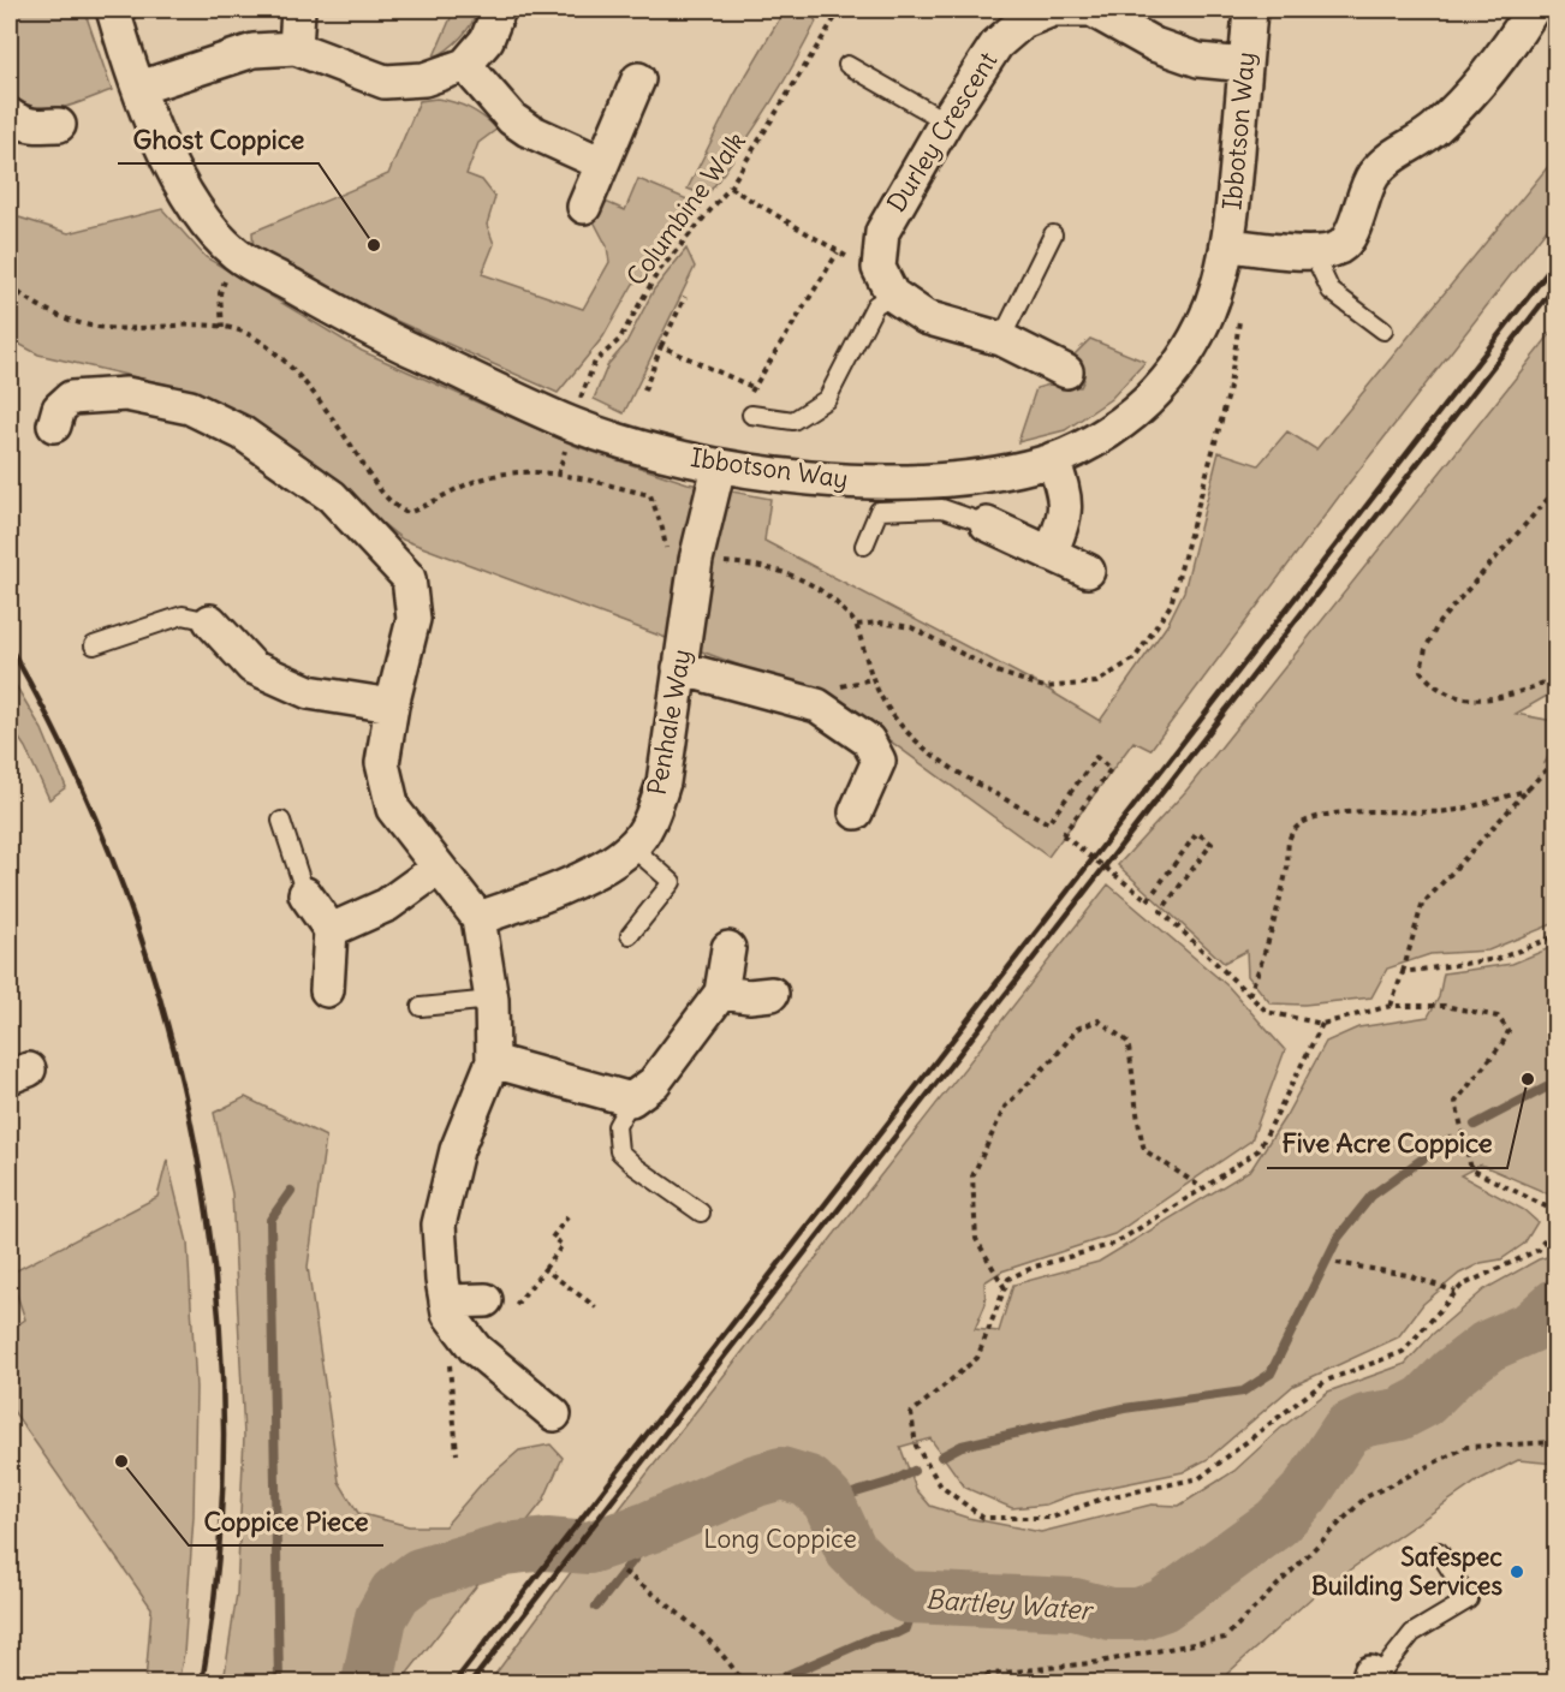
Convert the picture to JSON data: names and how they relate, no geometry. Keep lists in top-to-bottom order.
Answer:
{
  "streets": {
    "street": ["Ibbotson Way", "Durley Crescent", "Penhale Way"],
    "path": ["Columbine Walk"]
  },
  "crossings": [
    ["Ibbotson Way", "Durley Crescent"],
    ["Ibbotson Way", "Columbine Walk"],
    ["Ibbotson Way", "Penhale Way"]
  ],
  "water": ["Bartley Water"],
  "parks": ["Long Coppice"],
  "places": [
    "Ghost Coppice",
    "Five Acre Coppice",
    "Coppice Piece",
    "Safespec Building Services"
  ]
}
